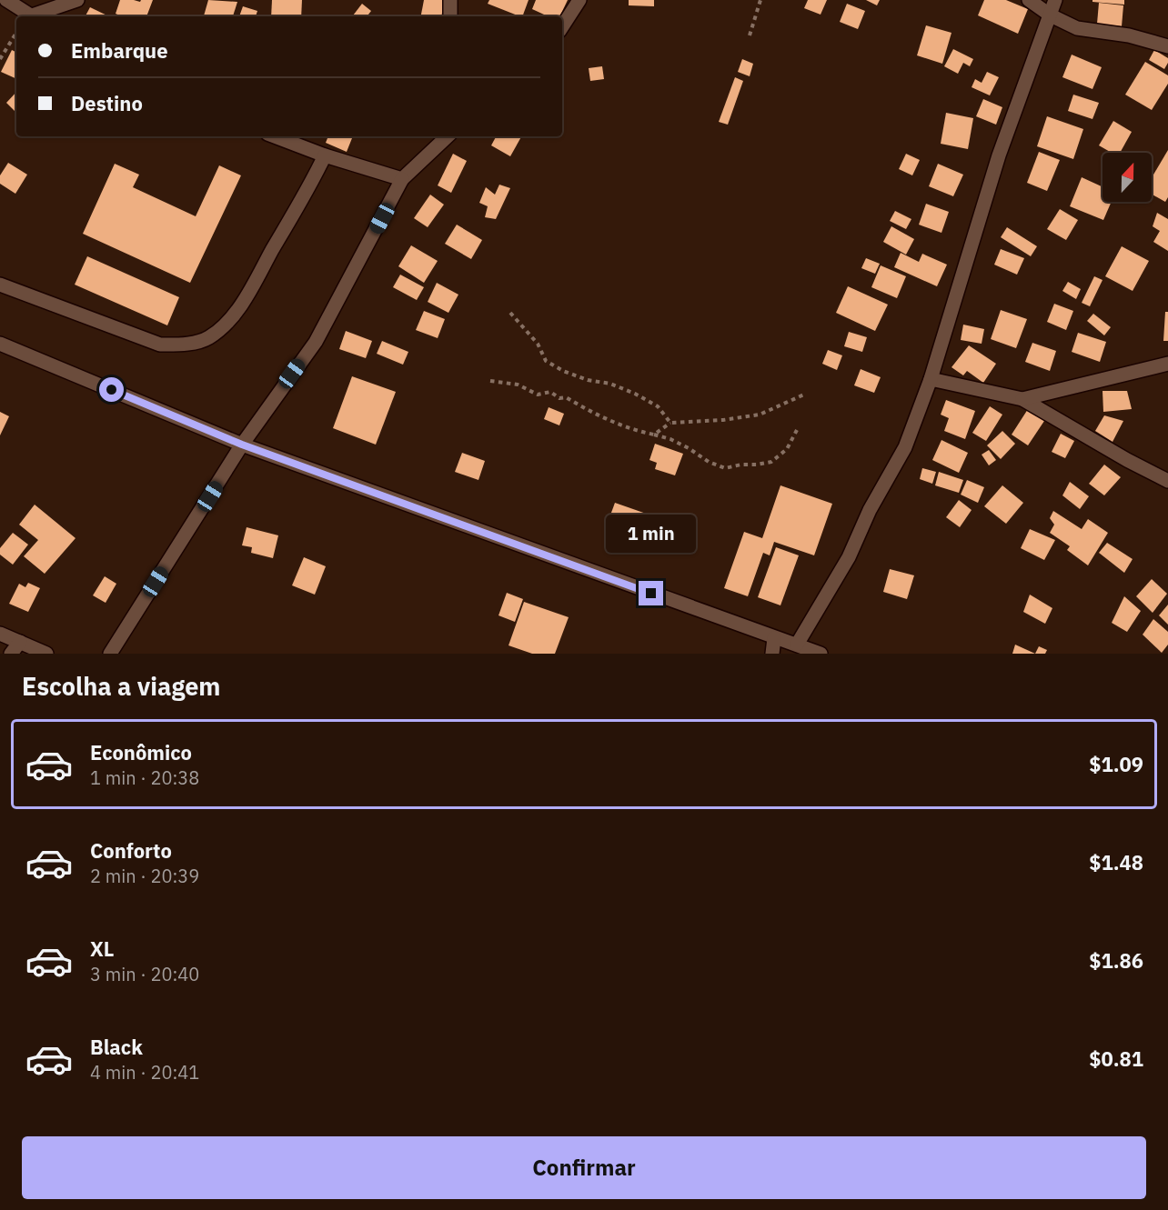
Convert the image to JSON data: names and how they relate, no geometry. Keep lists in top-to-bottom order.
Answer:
{
  "north": "top",
  "page": {
    "banner": ["Embarque", "Destino"],
    "bubble": "1 min",
    "heading": "Escolha a viagem",
    "list": [
      {
        "name": "Econômico",
        "note": "1 min · 20:38",
        "value": "$1.09"
      },
      {
        "name": "Conforto",
        "note": "2 min · 20:39",
        "value": "$1.48"
      },
      {
        "name": "XL",
        "note": "3 min · 20:40",
        "value": "$1.86"
      },
      {
        "name": "Black",
        "note": "4 min · 20:41",
        "value": "$0.81"
      }
    ],
    "buttons": "Confirmar"
  }
}
